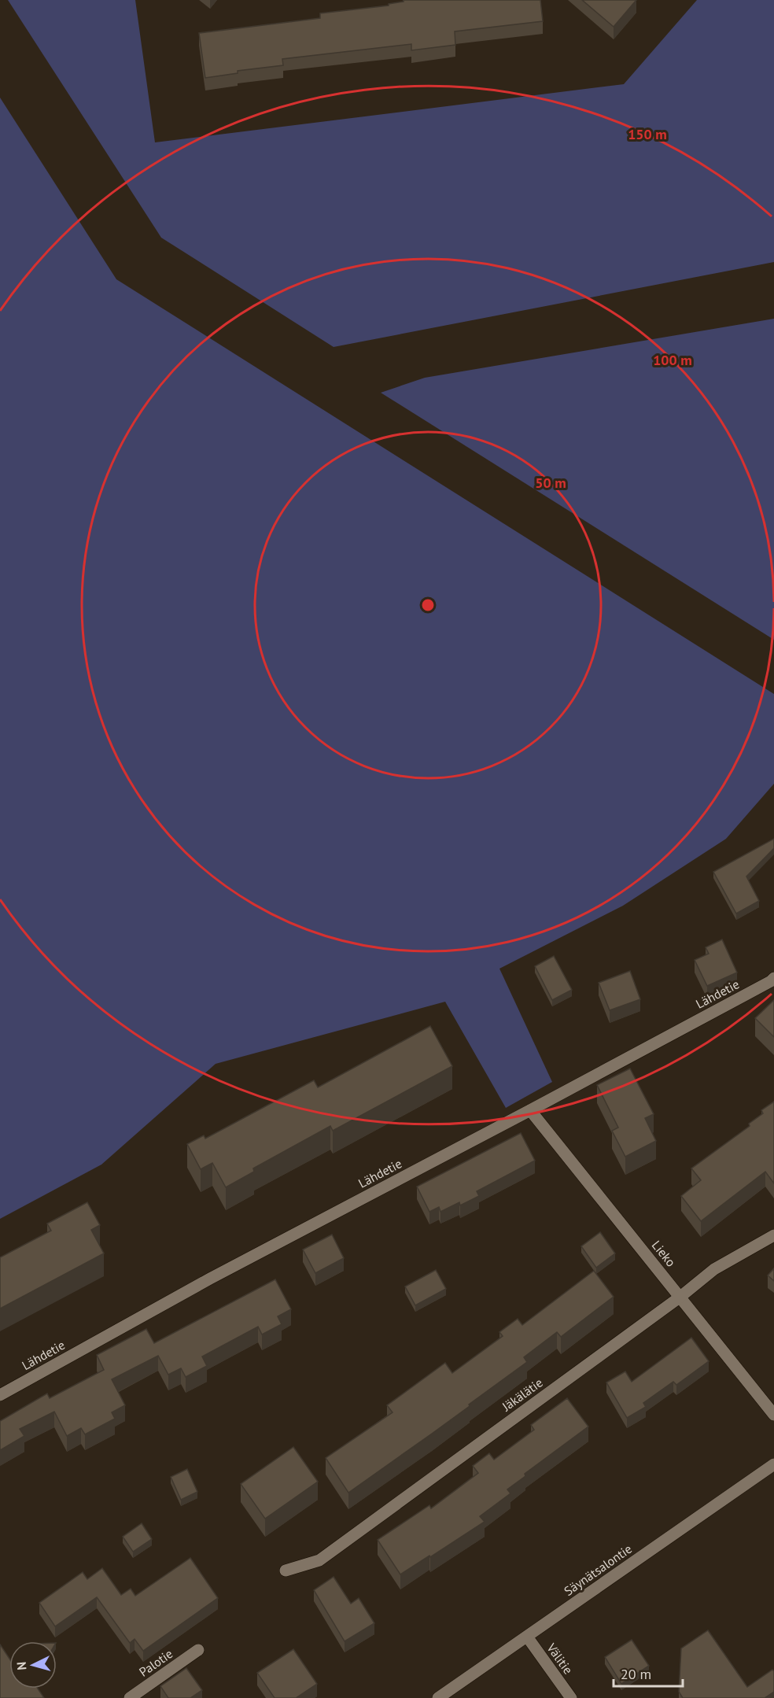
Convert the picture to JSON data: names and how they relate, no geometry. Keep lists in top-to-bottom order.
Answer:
{
  "streets": {
    "street": [
      "Lähdetie",
      "Lieko",
      "Jäkälätie",
      "Säynätsalontie",
      "Välitie",
      "Palotie"
    ]
  },
  "crossings": [
    ["Lähdetie", "Lieko"],
    ["Lieko", "Jäkälätie"],
    ["Säynätsalontie", "Välitie"]
  ],
  "scale_bar": "20 m",
  "north": "left",
  "rings": ["150 m", "100 m", "50 m"]
}
